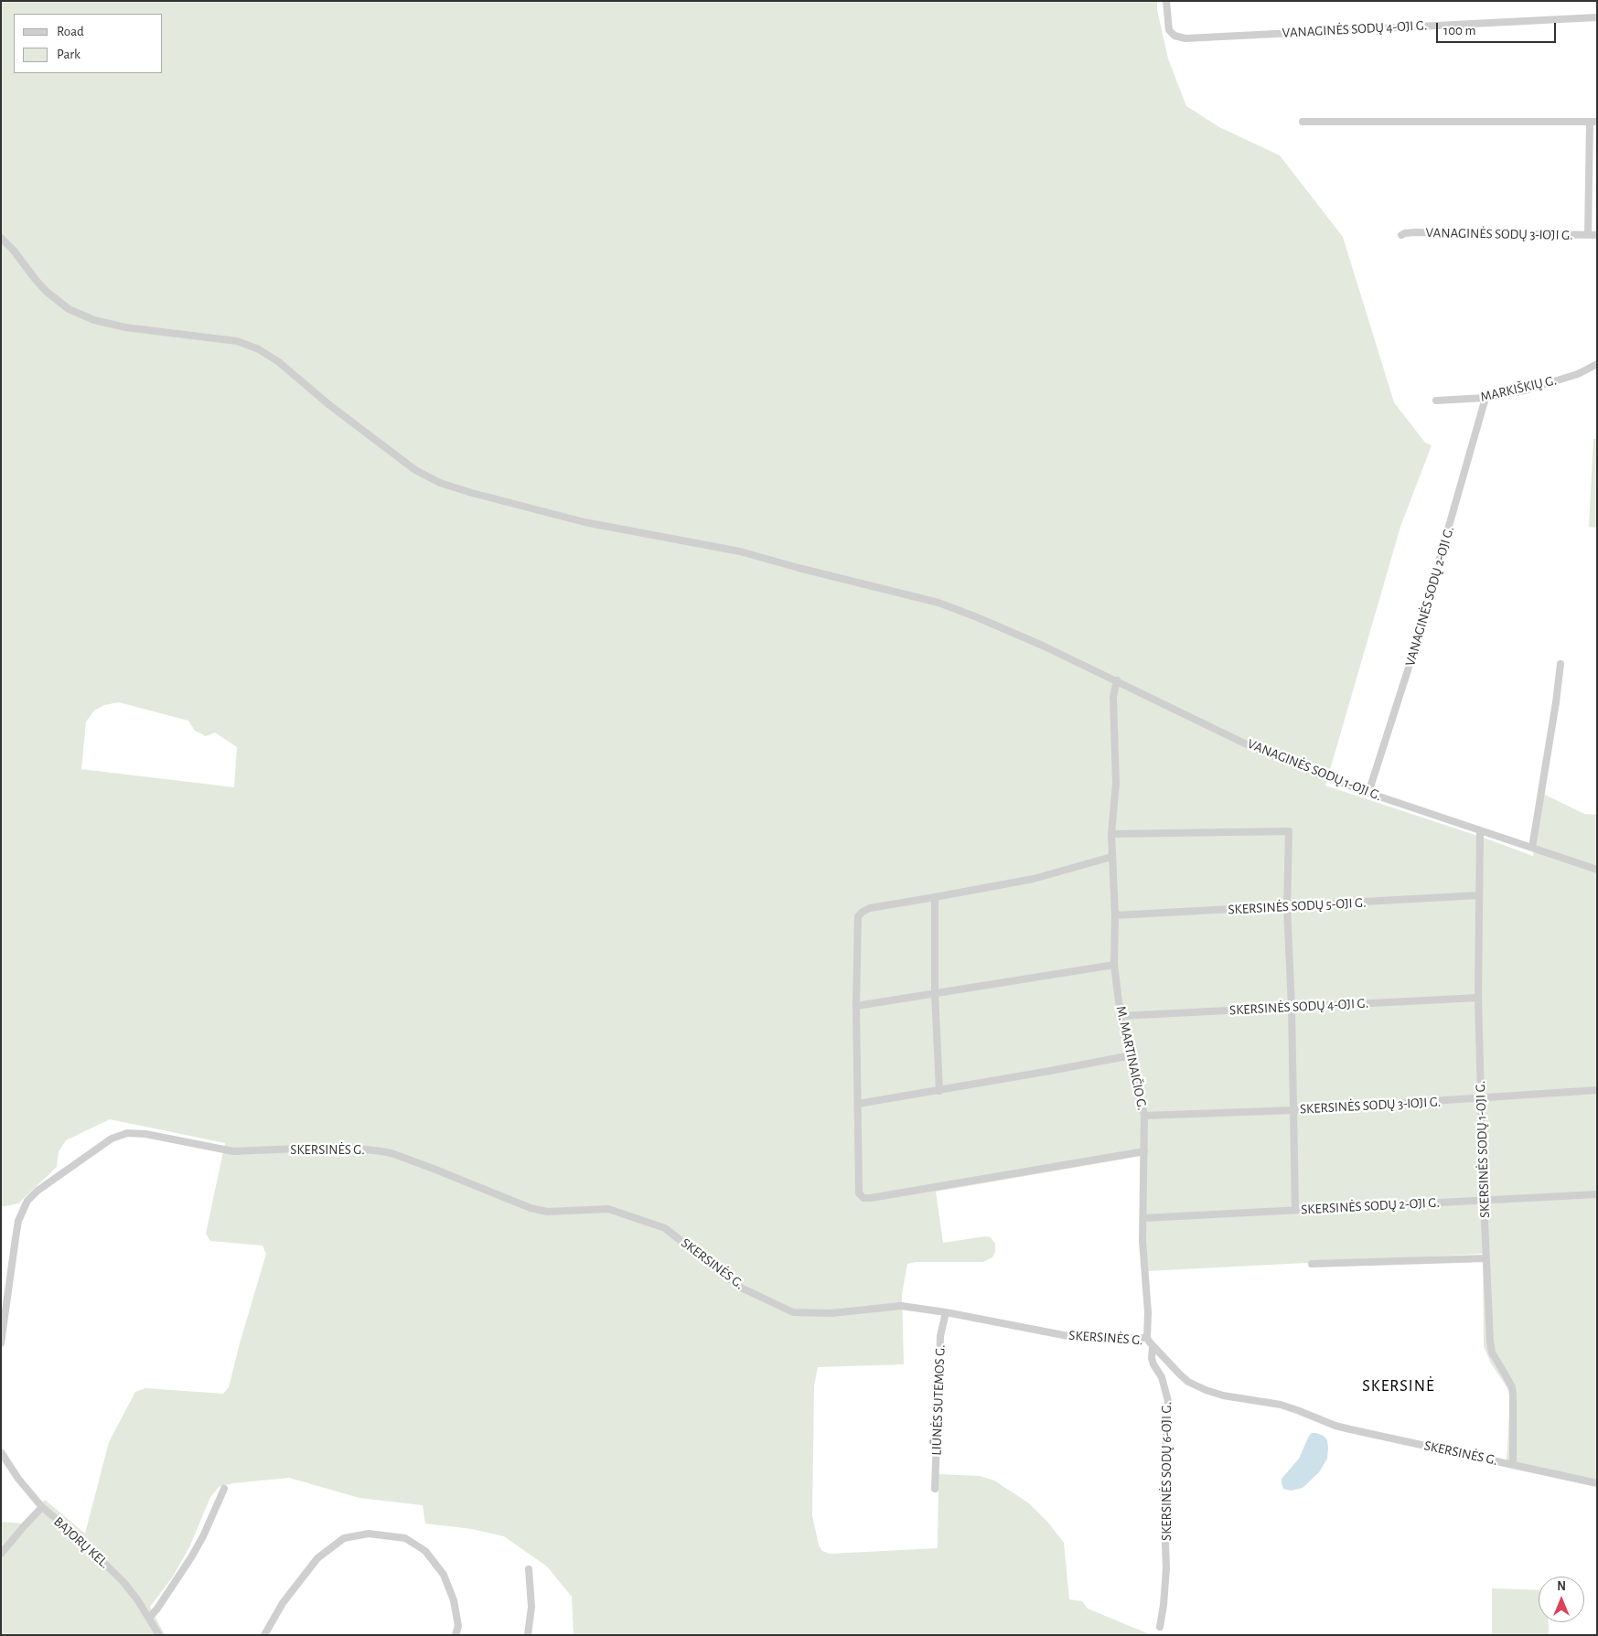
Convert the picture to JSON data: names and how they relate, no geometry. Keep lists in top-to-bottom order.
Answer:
{
  "streets": {
    "street": [
      "VANAGINĖS SODŲ 4-OJI G.",
      "VANAGINĖS SODŲ 3-IOJI G.",
      "MARKIŠKIŲ G.",
      "VANAGINĖS SODŲ 2-OJI G.",
      "VANAGINĖS SODŲ 1-OJI G.",
      "SKERSINĖS SODŲ 5-OJI G.",
      "SKERSINĖS SODŲ 4-OJI G.",
      "M. MARTINAIČIO G.",
      "SKERSINĖS SODŲ 3-IOJI G.",
      "SKERSINĖS G.",
      "SKERSINĖS SODŲ 1-OJI G.",
      "SKERSINĖS SODŲ 2-OJI G.",
      "LIŪNĖS SUTEMOS G.",
      "SKERSINĖS SODŲ 6-OJI G.",
      "BAJORŲ KEL."
    ]
  },
  "crossings": [
    ["MARKIŠKIŲ G.", "VANAGINĖS SODŲ 2-OJI G."],
    ["VANAGINĖS SODŲ 2-OJI G.", "VANAGINĖS SODŲ 1-OJI G."],
    ["VANAGINĖS SODŲ 1-OJI G.", "SKERSINĖS SODŲ 1-OJI G."],
    ["SKERSINĖS SODŲ 5-OJI G.", "M. MARTINAIČIO G."],
    ["SKERSINĖS SODŲ 5-OJI G.", "SKERSINĖS SODŲ 1-OJI G."],
    ["SKERSINĖS SODŲ 4-OJI G.", "M. MARTINAIČIO G."],
    ["SKERSINĖS SODŲ 4-OJI G.", "SKERSINĖS SODŲ 1-OJI G."],
    ["M. MARTINAIČIO G.", "SKERSINĖS SODŲ 3-IOJI G."],
    ["M. MARTINAIČIO G.", "SKERSINĖS G."],
    ["M. MARTINAIČIO G.", "SKERSINĖS SODŲ 2-OJI G."],
    ["SKERSINĖS SODŲ 3-IOJI G.", "SKERSINĖS SODŲ 1-OJI G."],
    ["SKERSINĖS G.", "SKERSINĖS SODŲ 1-OJI G."],
    ["SKERSINĖS G.", "LIŪNĖS SUTEMOS G."],
    ["SKERSINĖS G.", "SKERSINĖS SODŲ 6-OJI G."],
    ["SKERSINĖS SODŲ 1-OJI G.", "SKERSINĖS SODŲ 2-OJI G."]
  ],
  "districts": ["SKERSINĖ"],
  "legend": ["Road", "Park"],
  "scale_bar": "100 m",
  "north": "top"
}
